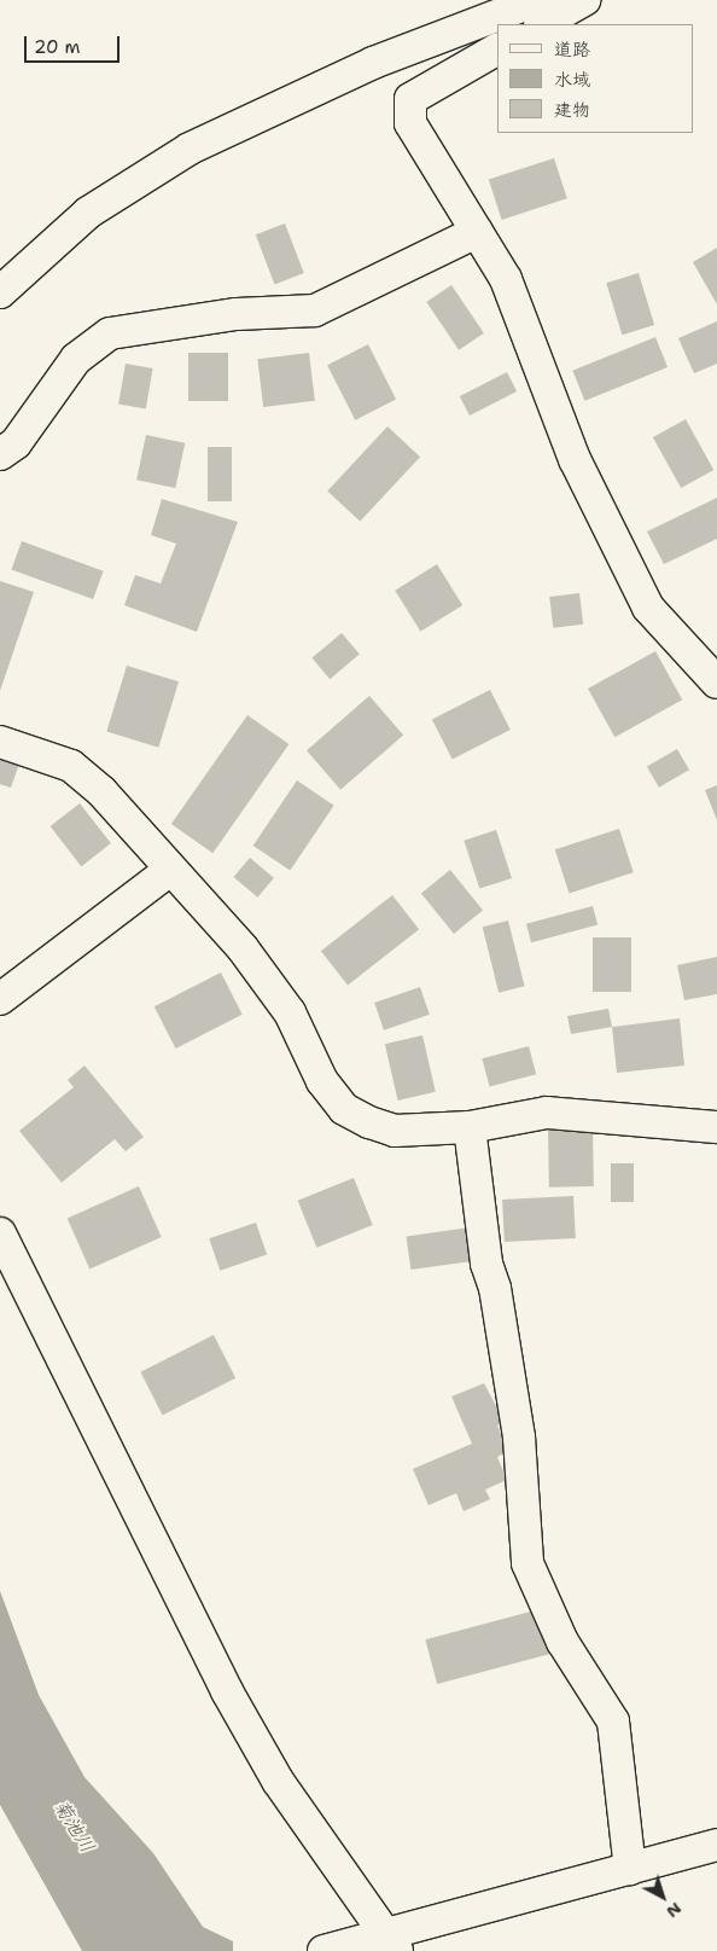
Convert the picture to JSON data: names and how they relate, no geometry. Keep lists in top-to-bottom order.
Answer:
{
  "water": ["菊池川"],
  "legend": ["道路", "水域", "建物"],
  "scale_bar": "20 m",
  "north": "bottom right"
}
